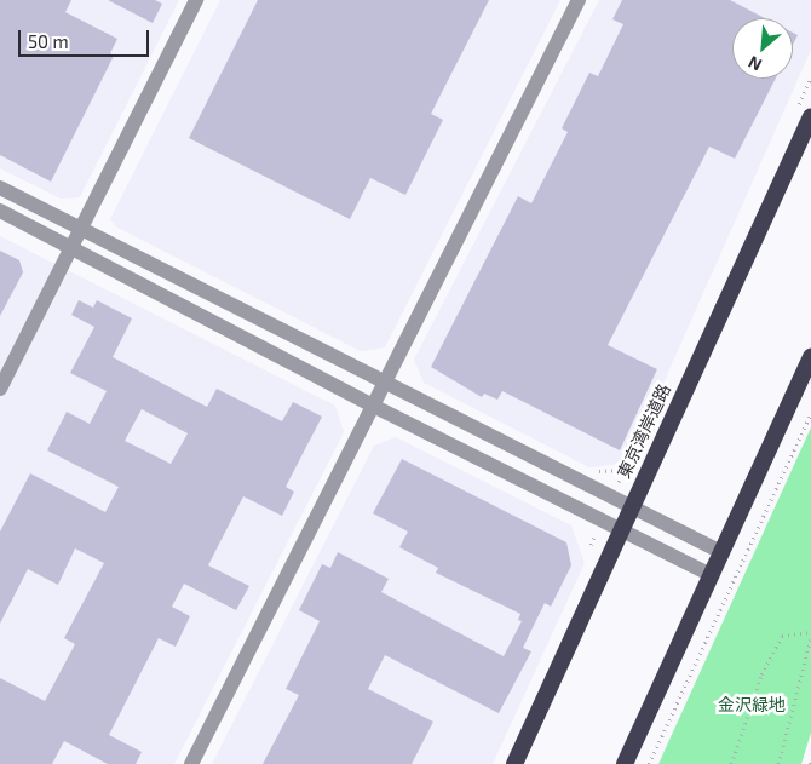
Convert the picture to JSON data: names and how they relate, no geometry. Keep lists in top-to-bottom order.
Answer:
{
  "streets": {
    "highway": ["東京湾岸道路"]
  },
  "parks": ["金沢緑地"],
  "scale_bar": "50 m",
  "north": "bottom left"
}
